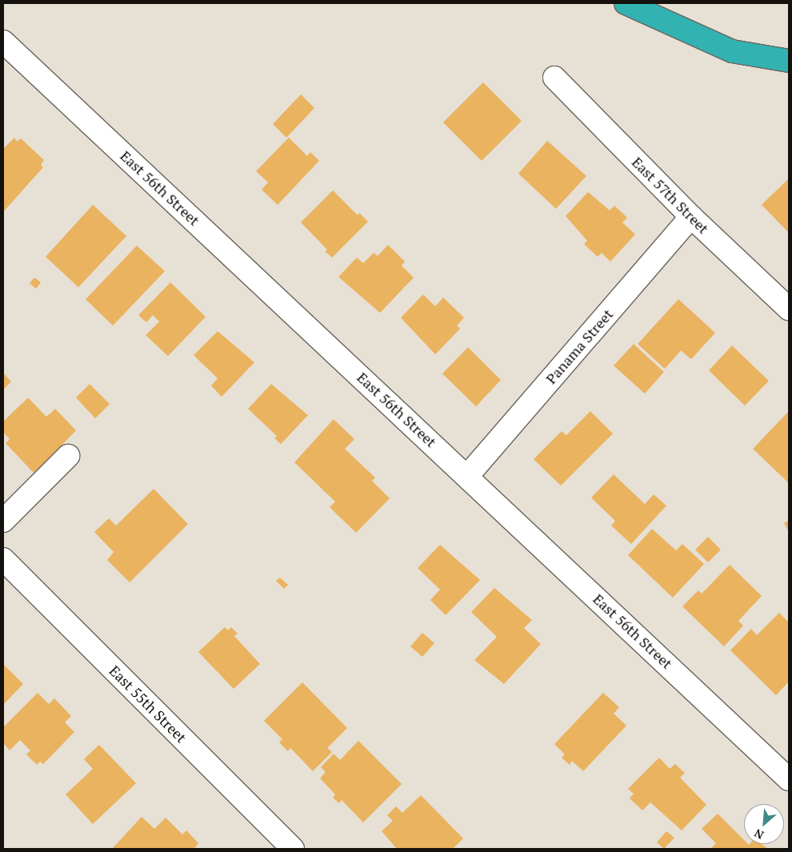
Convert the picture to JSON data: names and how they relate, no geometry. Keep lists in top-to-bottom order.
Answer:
{
  "streets": {
    "street": [
      "East 56th Street",
      "East 57th Street",
      "Panama Street",
      "East 55th Street"
    ]
  },
  "crossings": [
    ["East 56th Street", "Panama Street"],
    ["East 57th Street", "Panama Street"]
  ],
  "north": "bottom left"
}
